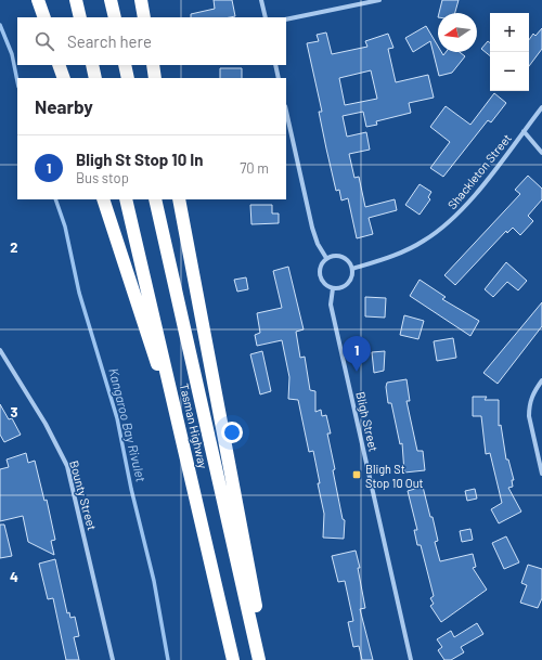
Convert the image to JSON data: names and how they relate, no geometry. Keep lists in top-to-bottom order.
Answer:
{
  "streets": {
    "highway": ["Tasman Highway"],
    "street": ["Shackleton Street", "Bligh Street", "Bounty Street"]
  },
  "crossings": [
    ["Shackleton Street", "Bligh Street"]
  ],
  "water": ["Kangaroo Bay Rivulet"],
  "places": {
    "transit": ["Bligh St Stop 10 Out"]
  },
  "north": "left",
  "page": {
    "map_buttons": ["+", "−"],
    "search": "Search here",
    "heading": "Nearby",
    "list": [
      {
        "mark": "1",
        "name": "Bligh St Stop 10 In",
        "note": "Bus stop",
        "value": "70 m"
      }
    ],
    "pins": "1"
  },
  "grid": {
    "rows": ["2", "3", "4"]
  }
}
